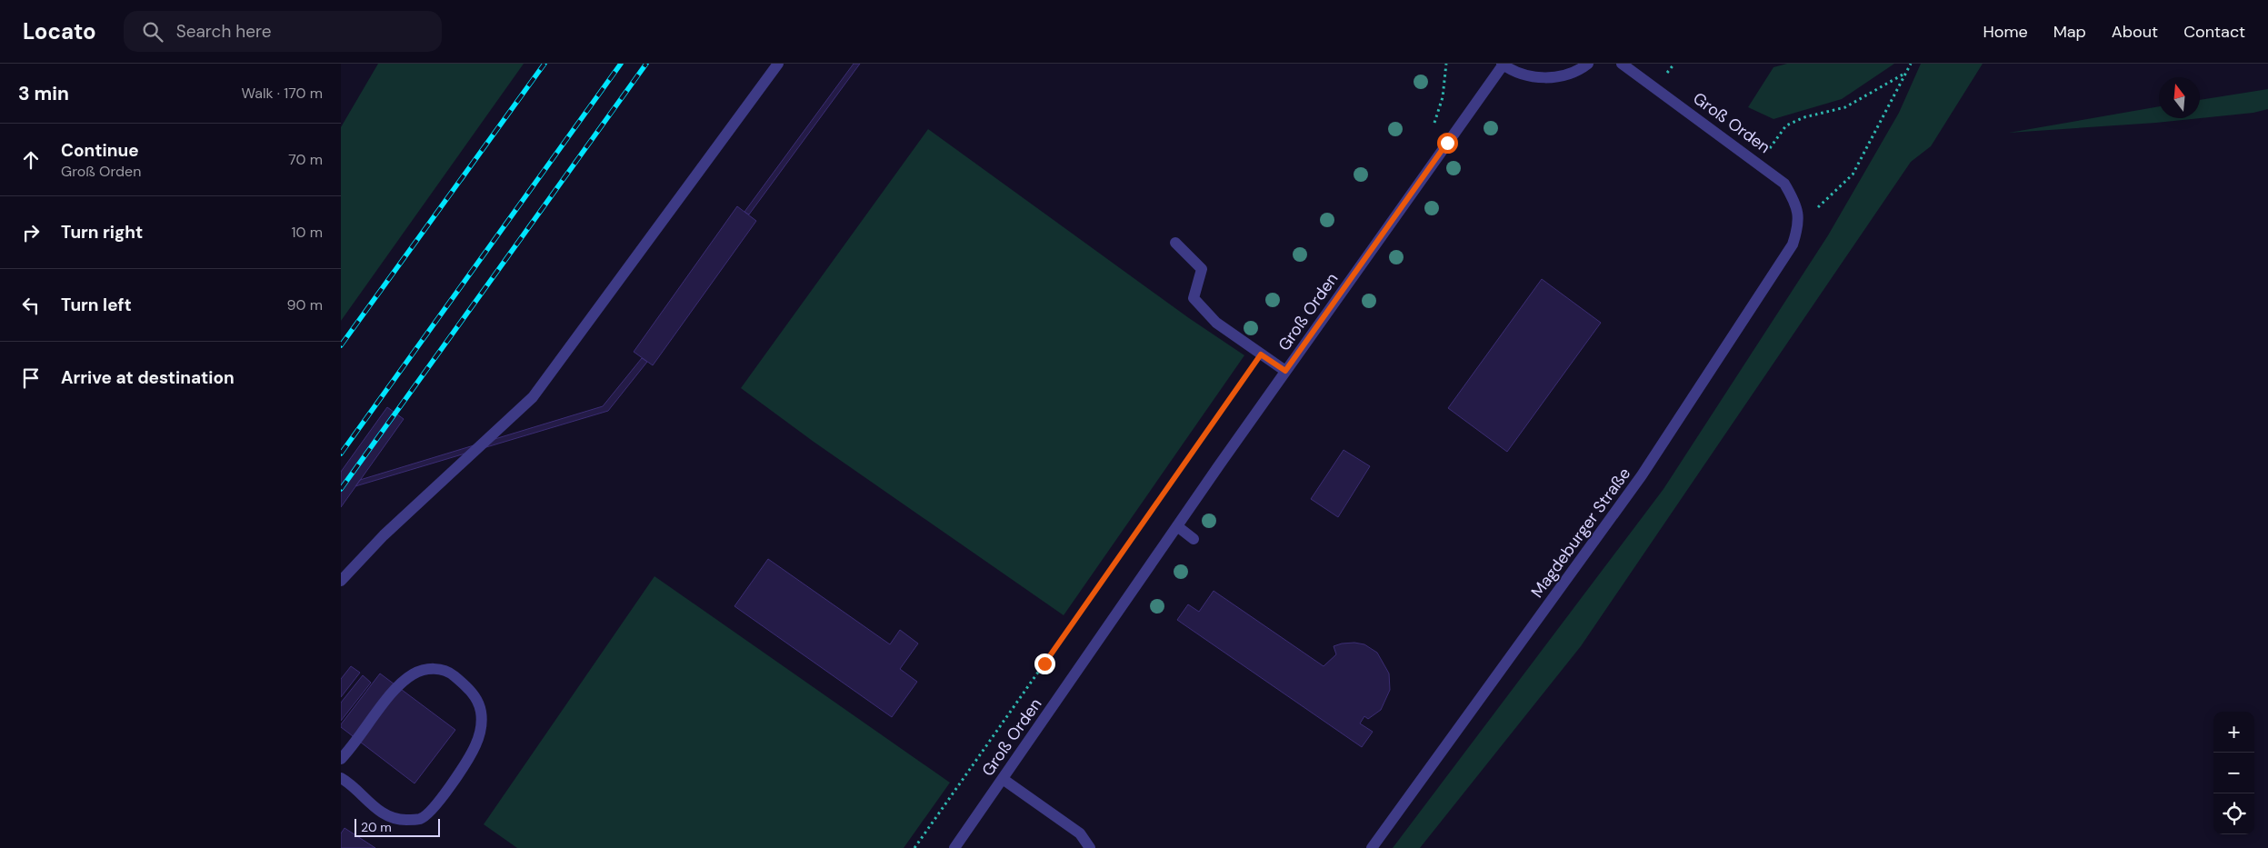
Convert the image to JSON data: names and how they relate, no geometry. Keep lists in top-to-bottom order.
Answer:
{
  "streets": {
    "street": ["Groß Orden", "Magdeburger Straße"]
  },
  "crossings": [
    ["Groß Orden", "Magdeburger Straße"]
  ],
  "scale_bar": "20 m",
  "north": "top",
  "page": {
    "header": "Locato",
    "search": "Search here",
    "nav": [
      "Home",
      "Map",
      "About",
      "Contact"
    ],
    "heading": ["3 min", "Walk · 170 m"],
    "list": [
      ["Continue", "Groß Orden", "70 m"],
      ["Turn right", "10 m"],
      ["Turn left", "90 m"],
      "Arrive at destination"
    ],
    "map_buttons": ["+", "−"],
    "scale": "20 m"
  }
}
